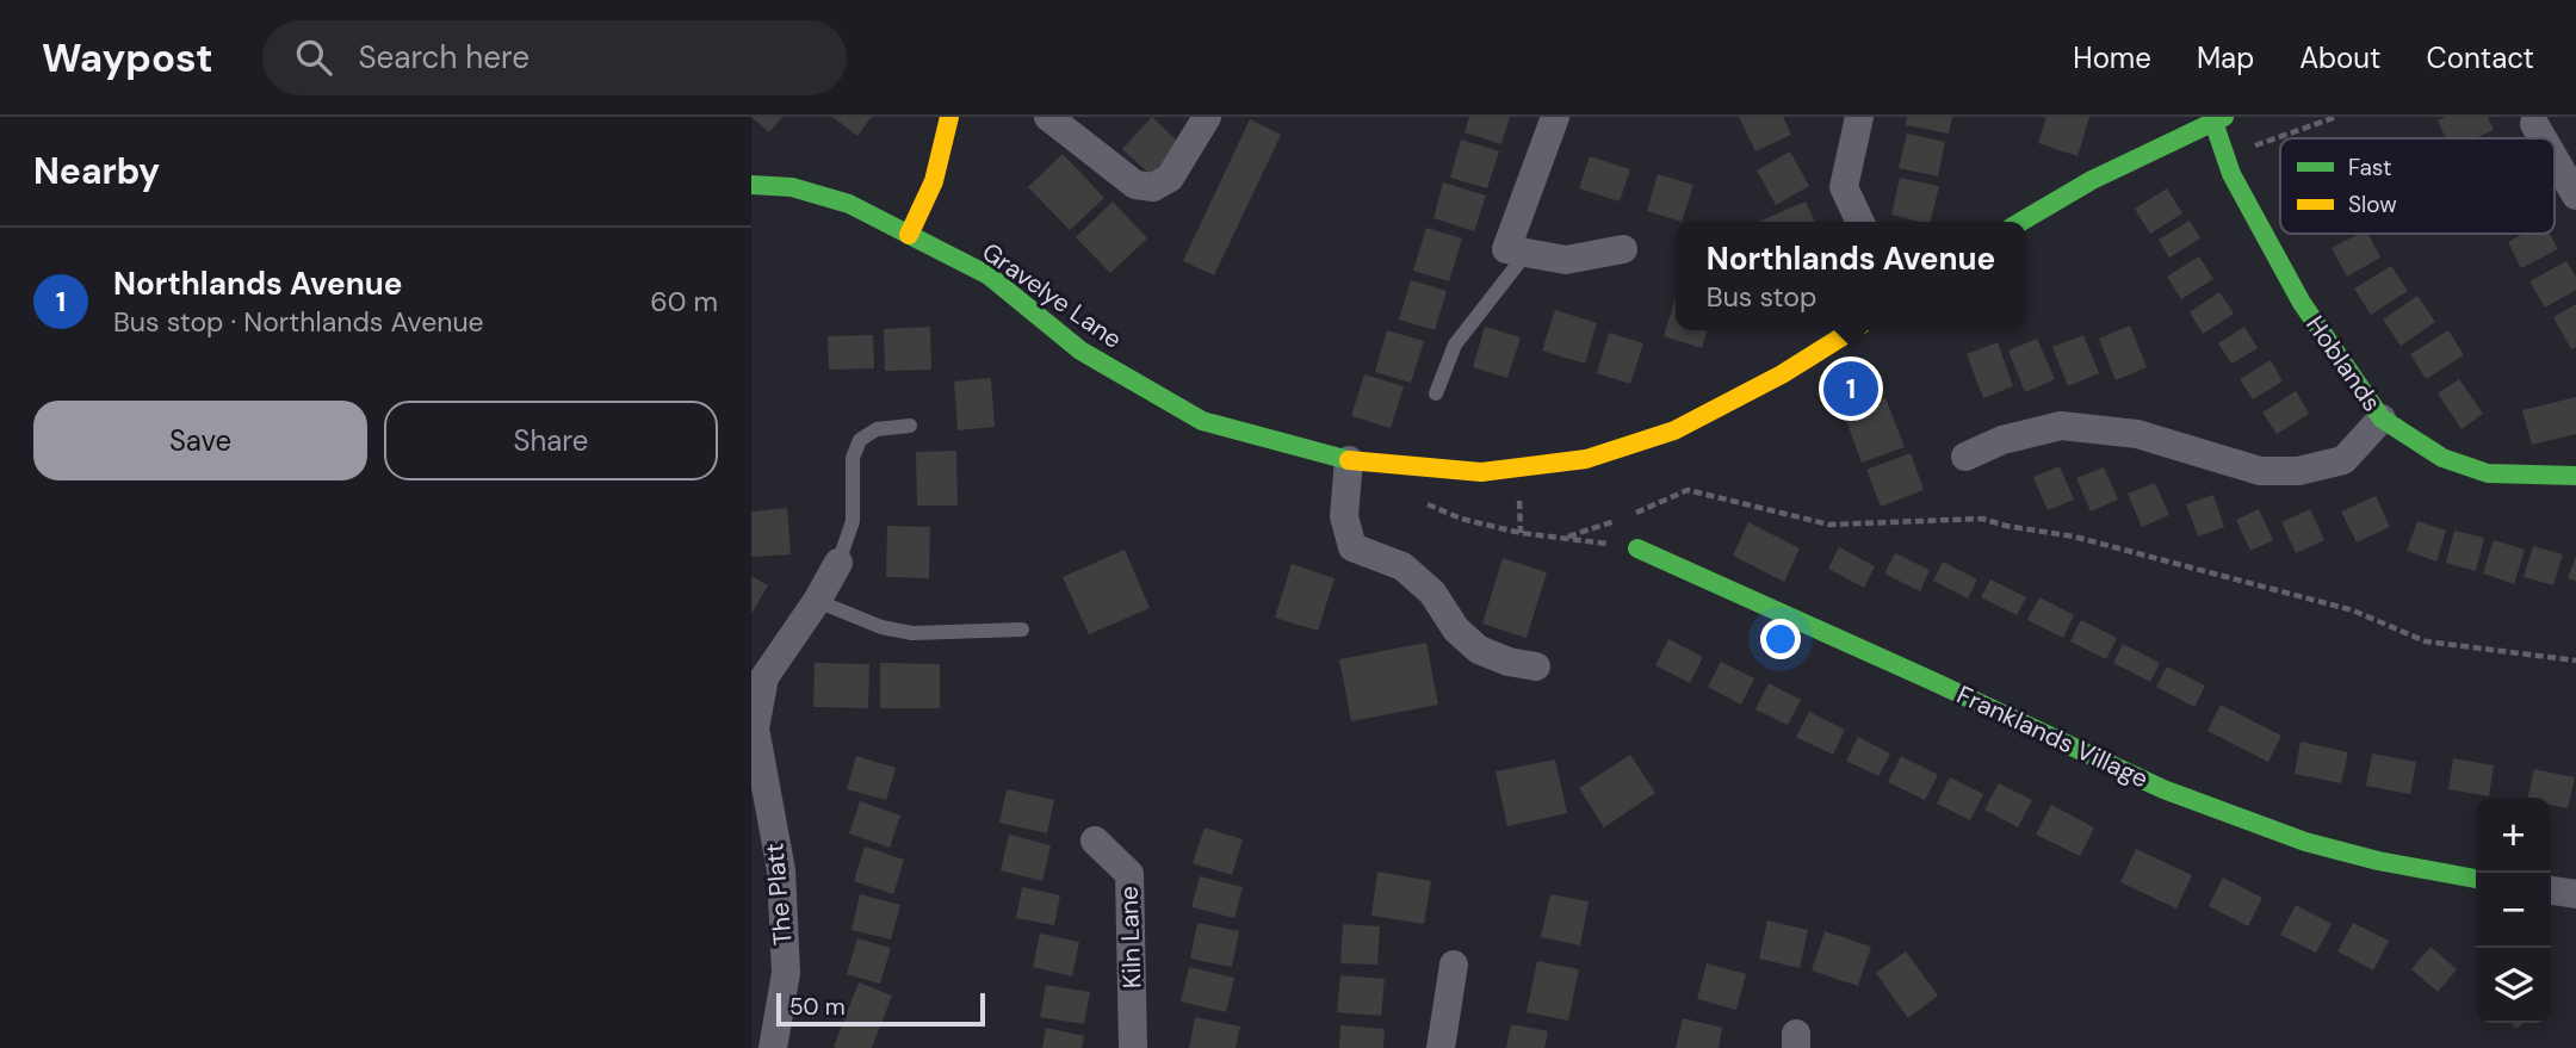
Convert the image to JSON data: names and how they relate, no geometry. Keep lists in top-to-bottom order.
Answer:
{
  "streets": {
    "street": [
      "Gravelye Lane",
      "Hoblands",
      "Franklands Village",
      "The Platt",
      "Kiln Lane"
    ]
  },
  "legend": ["Fast", "Slow"],
  "scale_bar": "50 m",
  "page": {
    "header": "Waypost",
    "search": "Search here",
    "nav": [
      "Home",
      "Map",
      "About",
      "Contact"
    ],
    "heading": "Nearby",
    "popup": ["Northlands Avenue", "Bus stop"],
    "list": [
      {
        "mark": "1",
        "name": "Northlands Avenue",
        "note": "Bus stop · Northlands Avenue",
        "value": "60 m"
      }
    ],
    "pins": "1",
    "buttons": ["Save", "Share"],
    "map_buttons": ["+", "−"],
    "scale": "50 m"
  }
}
